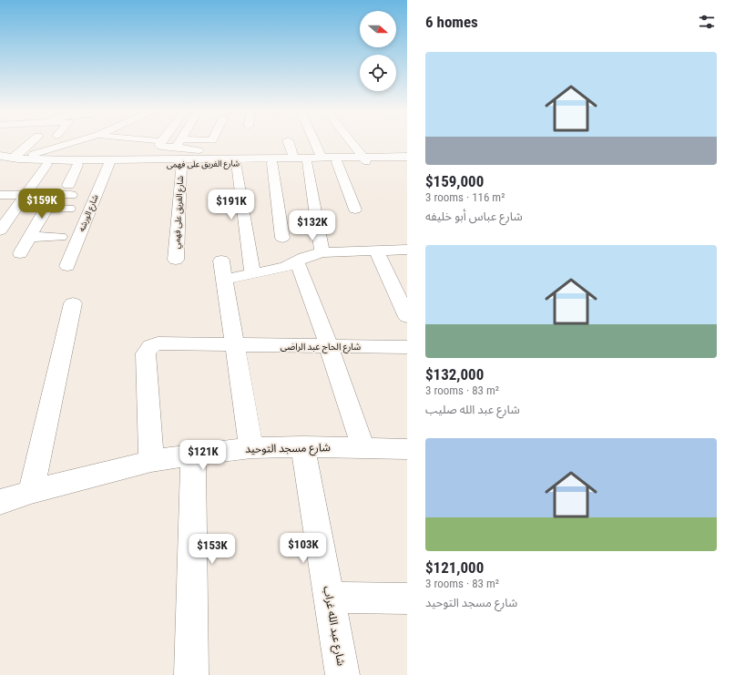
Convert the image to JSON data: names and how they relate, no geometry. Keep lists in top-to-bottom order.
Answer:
{
  "streets": {
    "street": [
      "شارع الفريق على فهمى",
      "شارع الفريق على فهمي",
      "شارع الورشه",
      "شارع الحاج عبد الراضى",
      "شارع مسجد التوحيد",
      "شارع عبد الله غراب"
    ]
  },
  "crossings": [
    ["شارع الفريق على فهمى", "شارع الفريق على فهمي"],
    ["شارع الفريق على فهمى", "شارع الورشه"],
    ["شارع الحاج عبد الراضى", "شارع مسجد التوحيد"],
    ["شارع مسجد التوحيد", "شارع عبد الله غراب"]
  ],
  "north": "right",
  "page": {
    "heading": "6 homes",
    "list": [
      {
        "name": "$159,000",
        "note": "3 rooms · 116 m² · شارع عباس أبو خليفه"
      },
      {
        "name": "$132,000",
        "note": "3 rooms · 83 m² · شارع عبد الله صليب"
      },
      {
        "name": "$121,000",
        "note": "3 rooms · 83 m² · شارع مسجد التوحيد"
      }
    ],
    "price": [
      "$159K",
      "$191K",
      "$132K",
      "$121K",
      "$103K",
      "$153K"
    ]
  }
}
